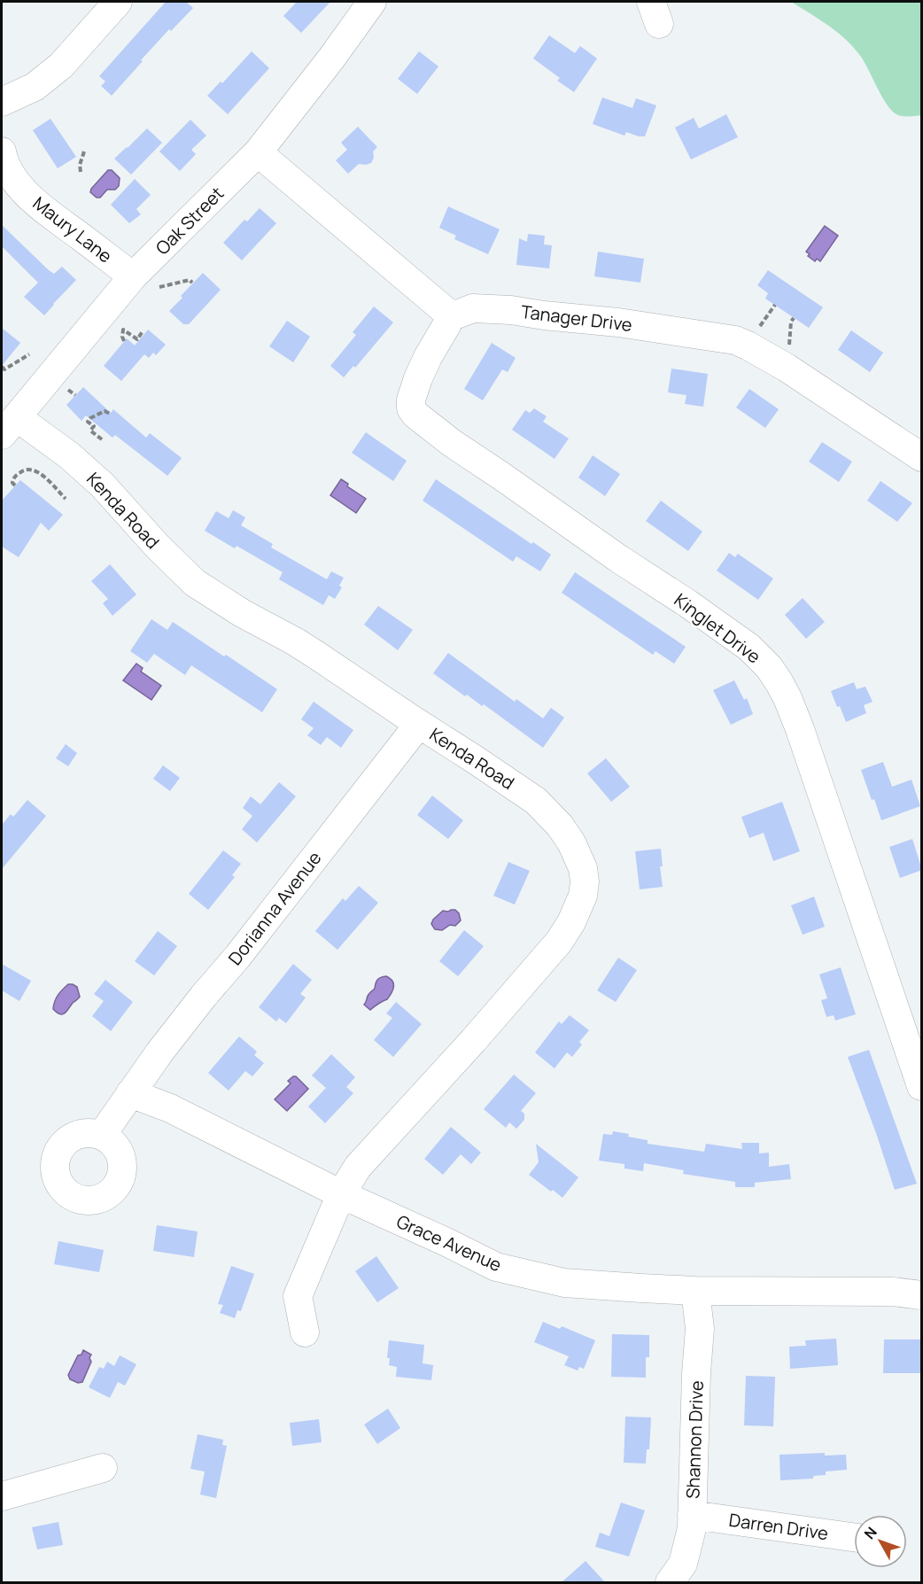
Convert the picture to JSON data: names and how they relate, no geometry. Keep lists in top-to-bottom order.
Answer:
{
  "streets": {
    "street": [
      "Oak Street",
      "Maury Lane",
      "Tanager Drive",
      "Kenda Road",
      "Kinglet Drive",
      "Dorianna Avenue",
      "Grace Avenue",
      "Shannon Drive",
      "Darren Drive"
    ]
  },
  "crossings": [
    ["Oak Street", "Maury Lane"],
    ["Oak Street", "Kenda Road"],
    ["Tanager Drive", "Kinglet Drive"],
    ["Kenda Road", "Dorianna Avenue"],
    ["Kenda Road", "Grace Avenue"],
    ["Dorianna Avenue", "Grace Avenue"],
    ["Grace Avenue", "Shannon Drive"],
    ["Shannon Drive", "Darren Drive"]
  ],
  "north": "top left"
}
